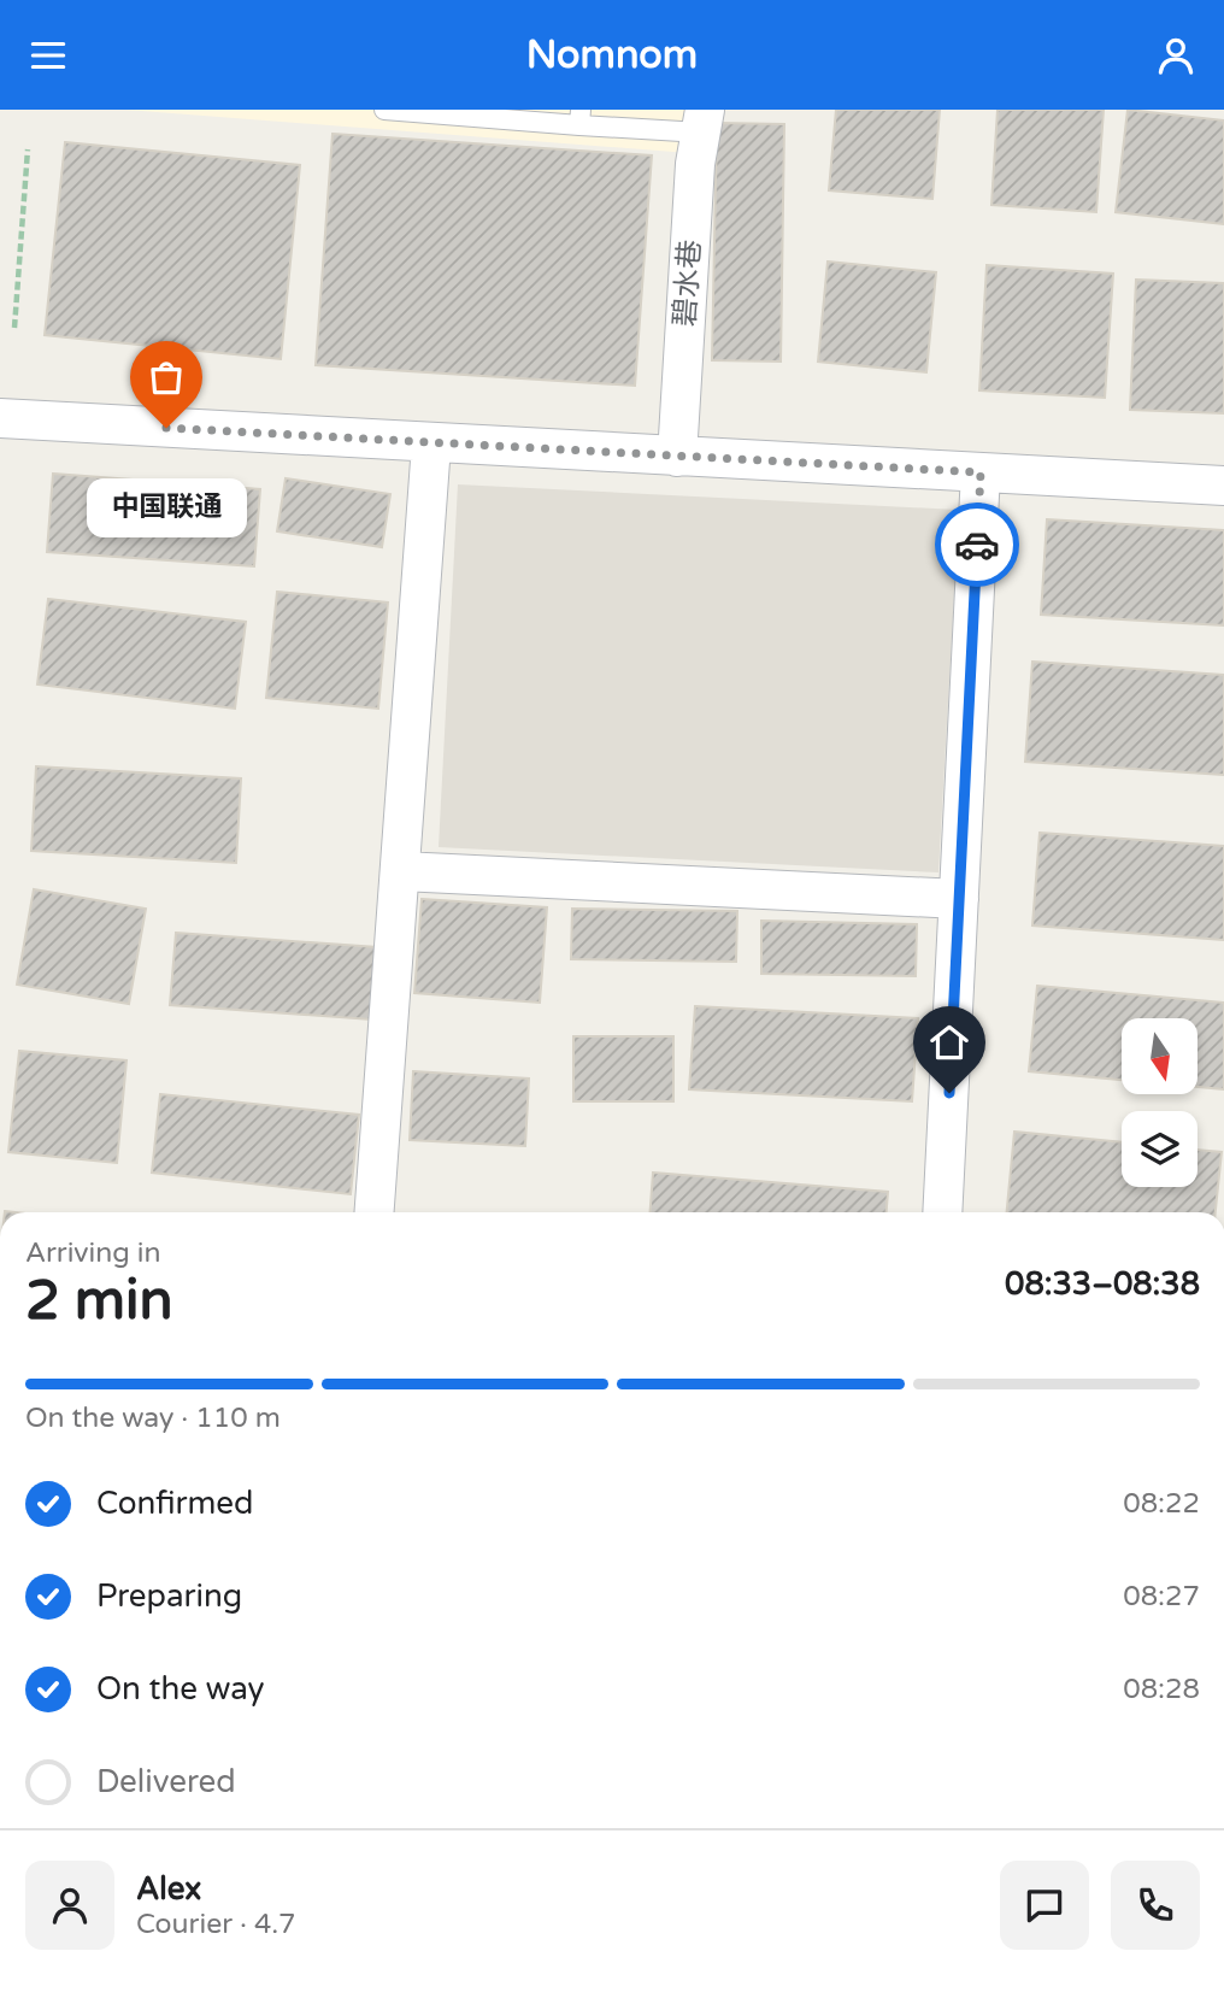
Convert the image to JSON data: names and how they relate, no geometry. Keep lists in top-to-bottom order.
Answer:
{
  "streets": {
    "street": ["碧水巷"]
  },
  "places": ["中国联通"],
  "north": "bottom",
  "page": {
    "header": "Nomnom",
    "bubble": "中国联通",
    "heading": ["2 min", "Arriving in", "08:33–08:38"],
    "panel": ["Alex", "Courier · 4.7"],
    "bar": "On the way · 110 m",
    "list": [
      ["Confirmed", "08:22"],
      ["Preparing", "08:27"],
      ["On the way", "08:28"],
      "Delivered"
    ]
  }
}
